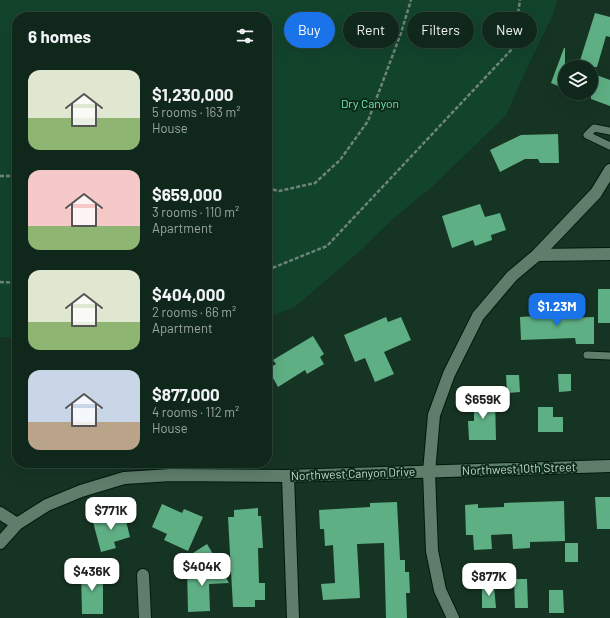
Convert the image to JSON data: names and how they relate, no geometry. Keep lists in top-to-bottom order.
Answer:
{
  "streets": {
    "street": ["Northwest 10th Street", "Northwest Canyon Drive"]
  },
  "crossings": [
    ["Northwest 10th Street", "Northwest Canyon Drive"]
  ],
  "parks": ["Dry Canyon"],
  "page": {
    "chip": [
      "Buy",
      "Rent",
      "Filters",
      "New"
    ],
    "heading": "6 homes",
    "list": [
      {
        "name": "$1,230,000",
        "note": "5 rooms · 163 m² · House"
      },
      {
        "name": "$659,000",
        "note": "3 rooms · 110 m² · Apartment"
      },
      {
        "name": "$404,000",
        "note": "2 rooms · 66 m² · Apartment"
      },
      {
        "name": "$877,000",
        "note": "4 rooms · 112 m² · House"
      }
    ],
    "price": [
      "$1.23M",
      "$659K",
      "$771K",
      "$404K",
      "$436K",
      "$877K"
    ]
  }
}
